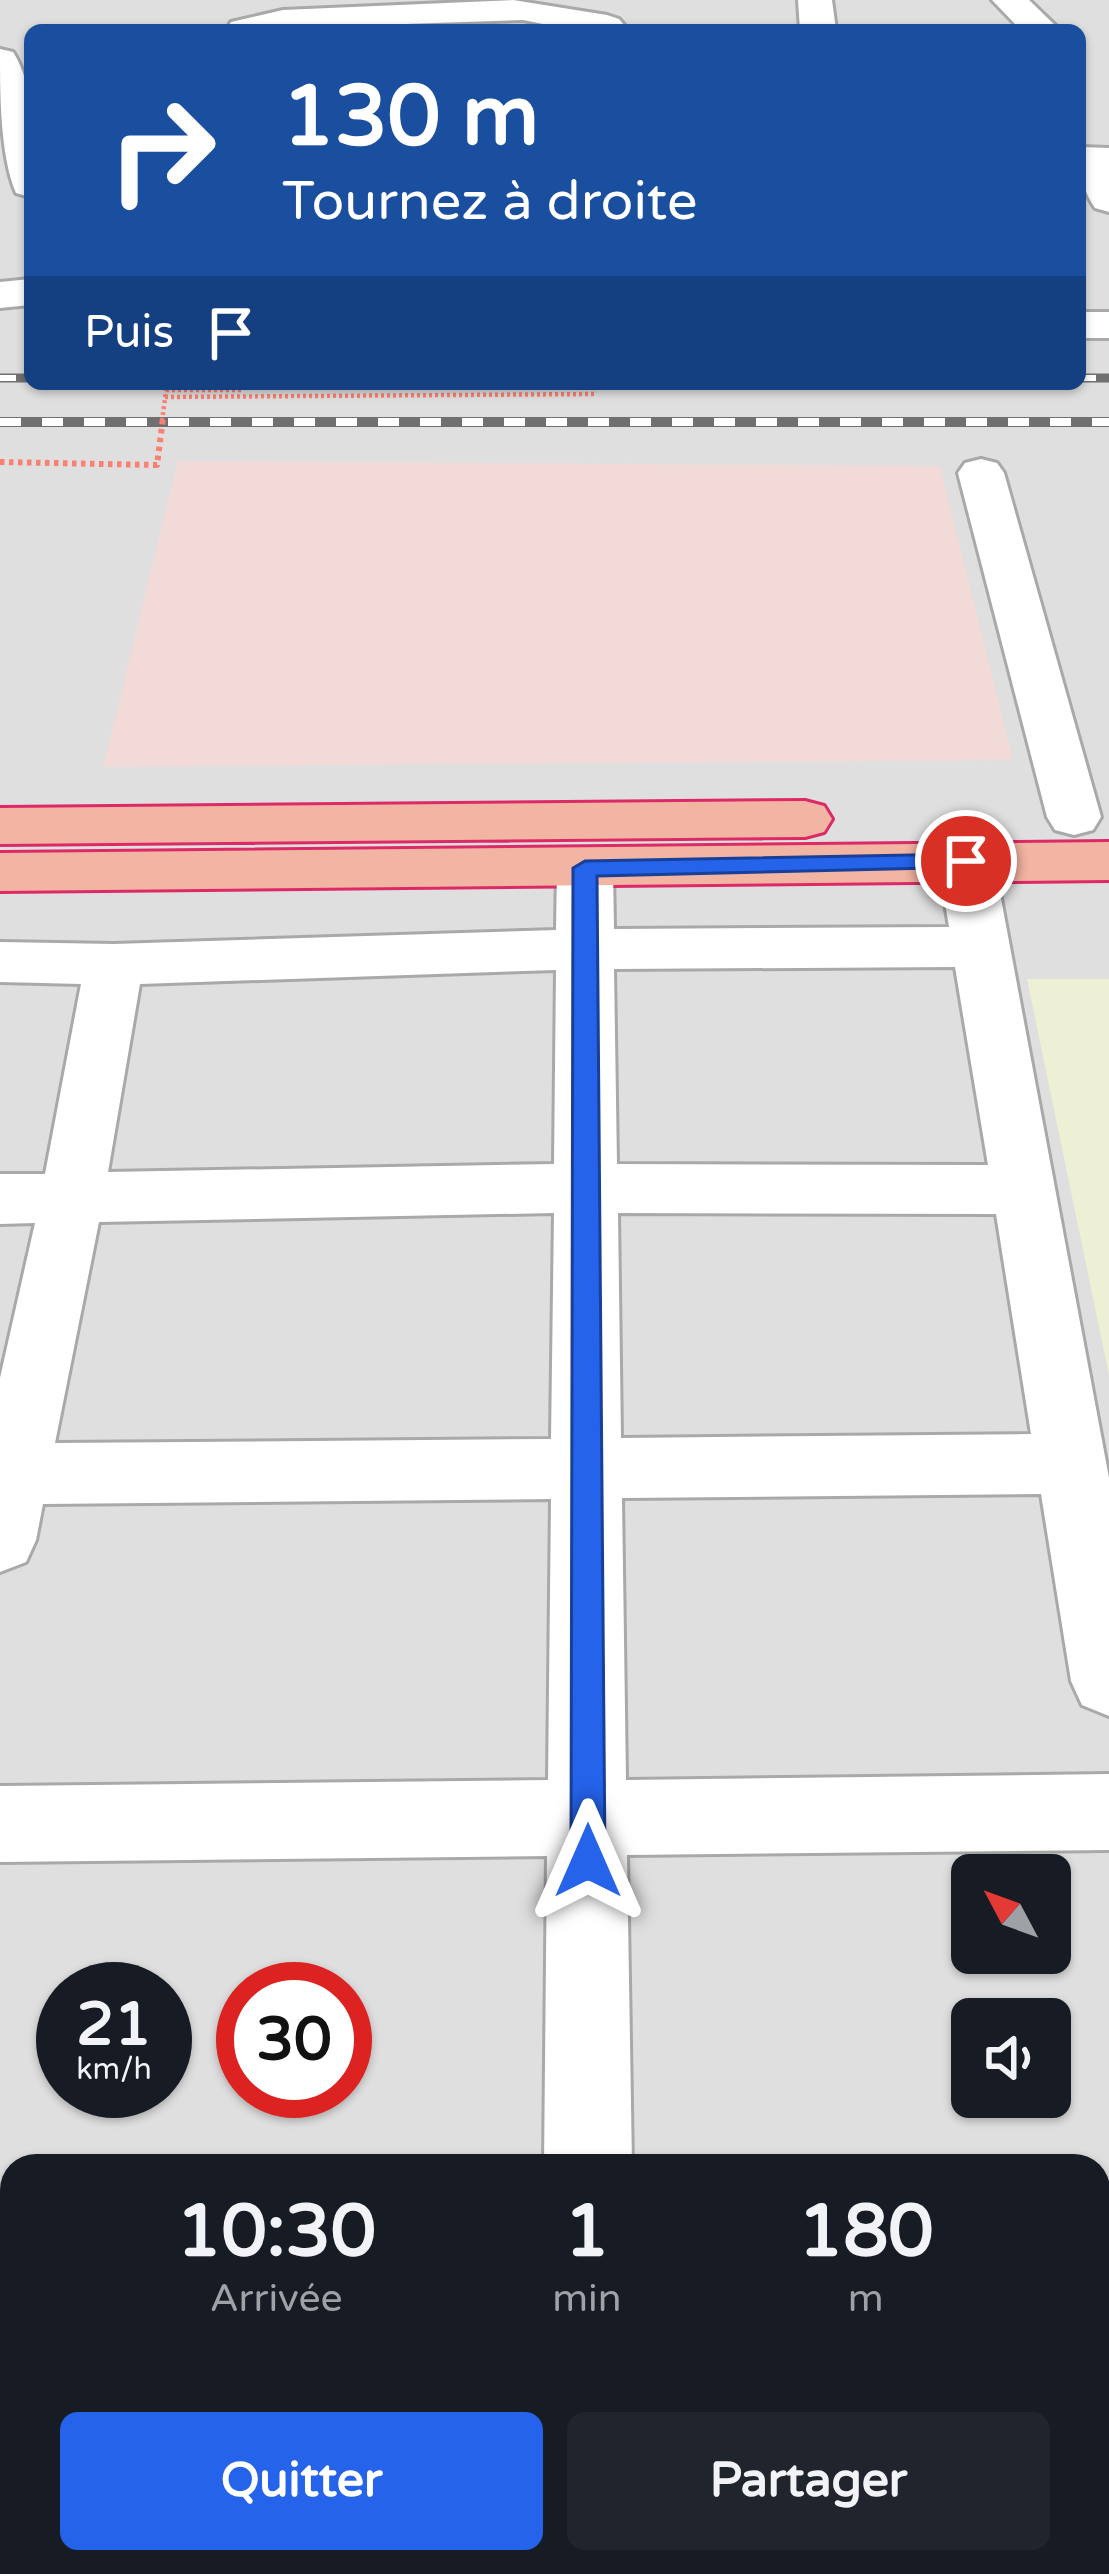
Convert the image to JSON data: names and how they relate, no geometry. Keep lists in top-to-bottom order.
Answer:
{
  "north": "top left",
  "page": {
    "turn": ["130 m", "Tournez à droite"],
    "then": "Puis",
    "speed": "21 km/h",
    "limit": "30",
    "eta": [
      "10:30",
      "Arrivée",
      "1",
      "min",
      "180",
      "m"
    ],
    "buttons": ["Quitter", "Partager"]
  }
}
